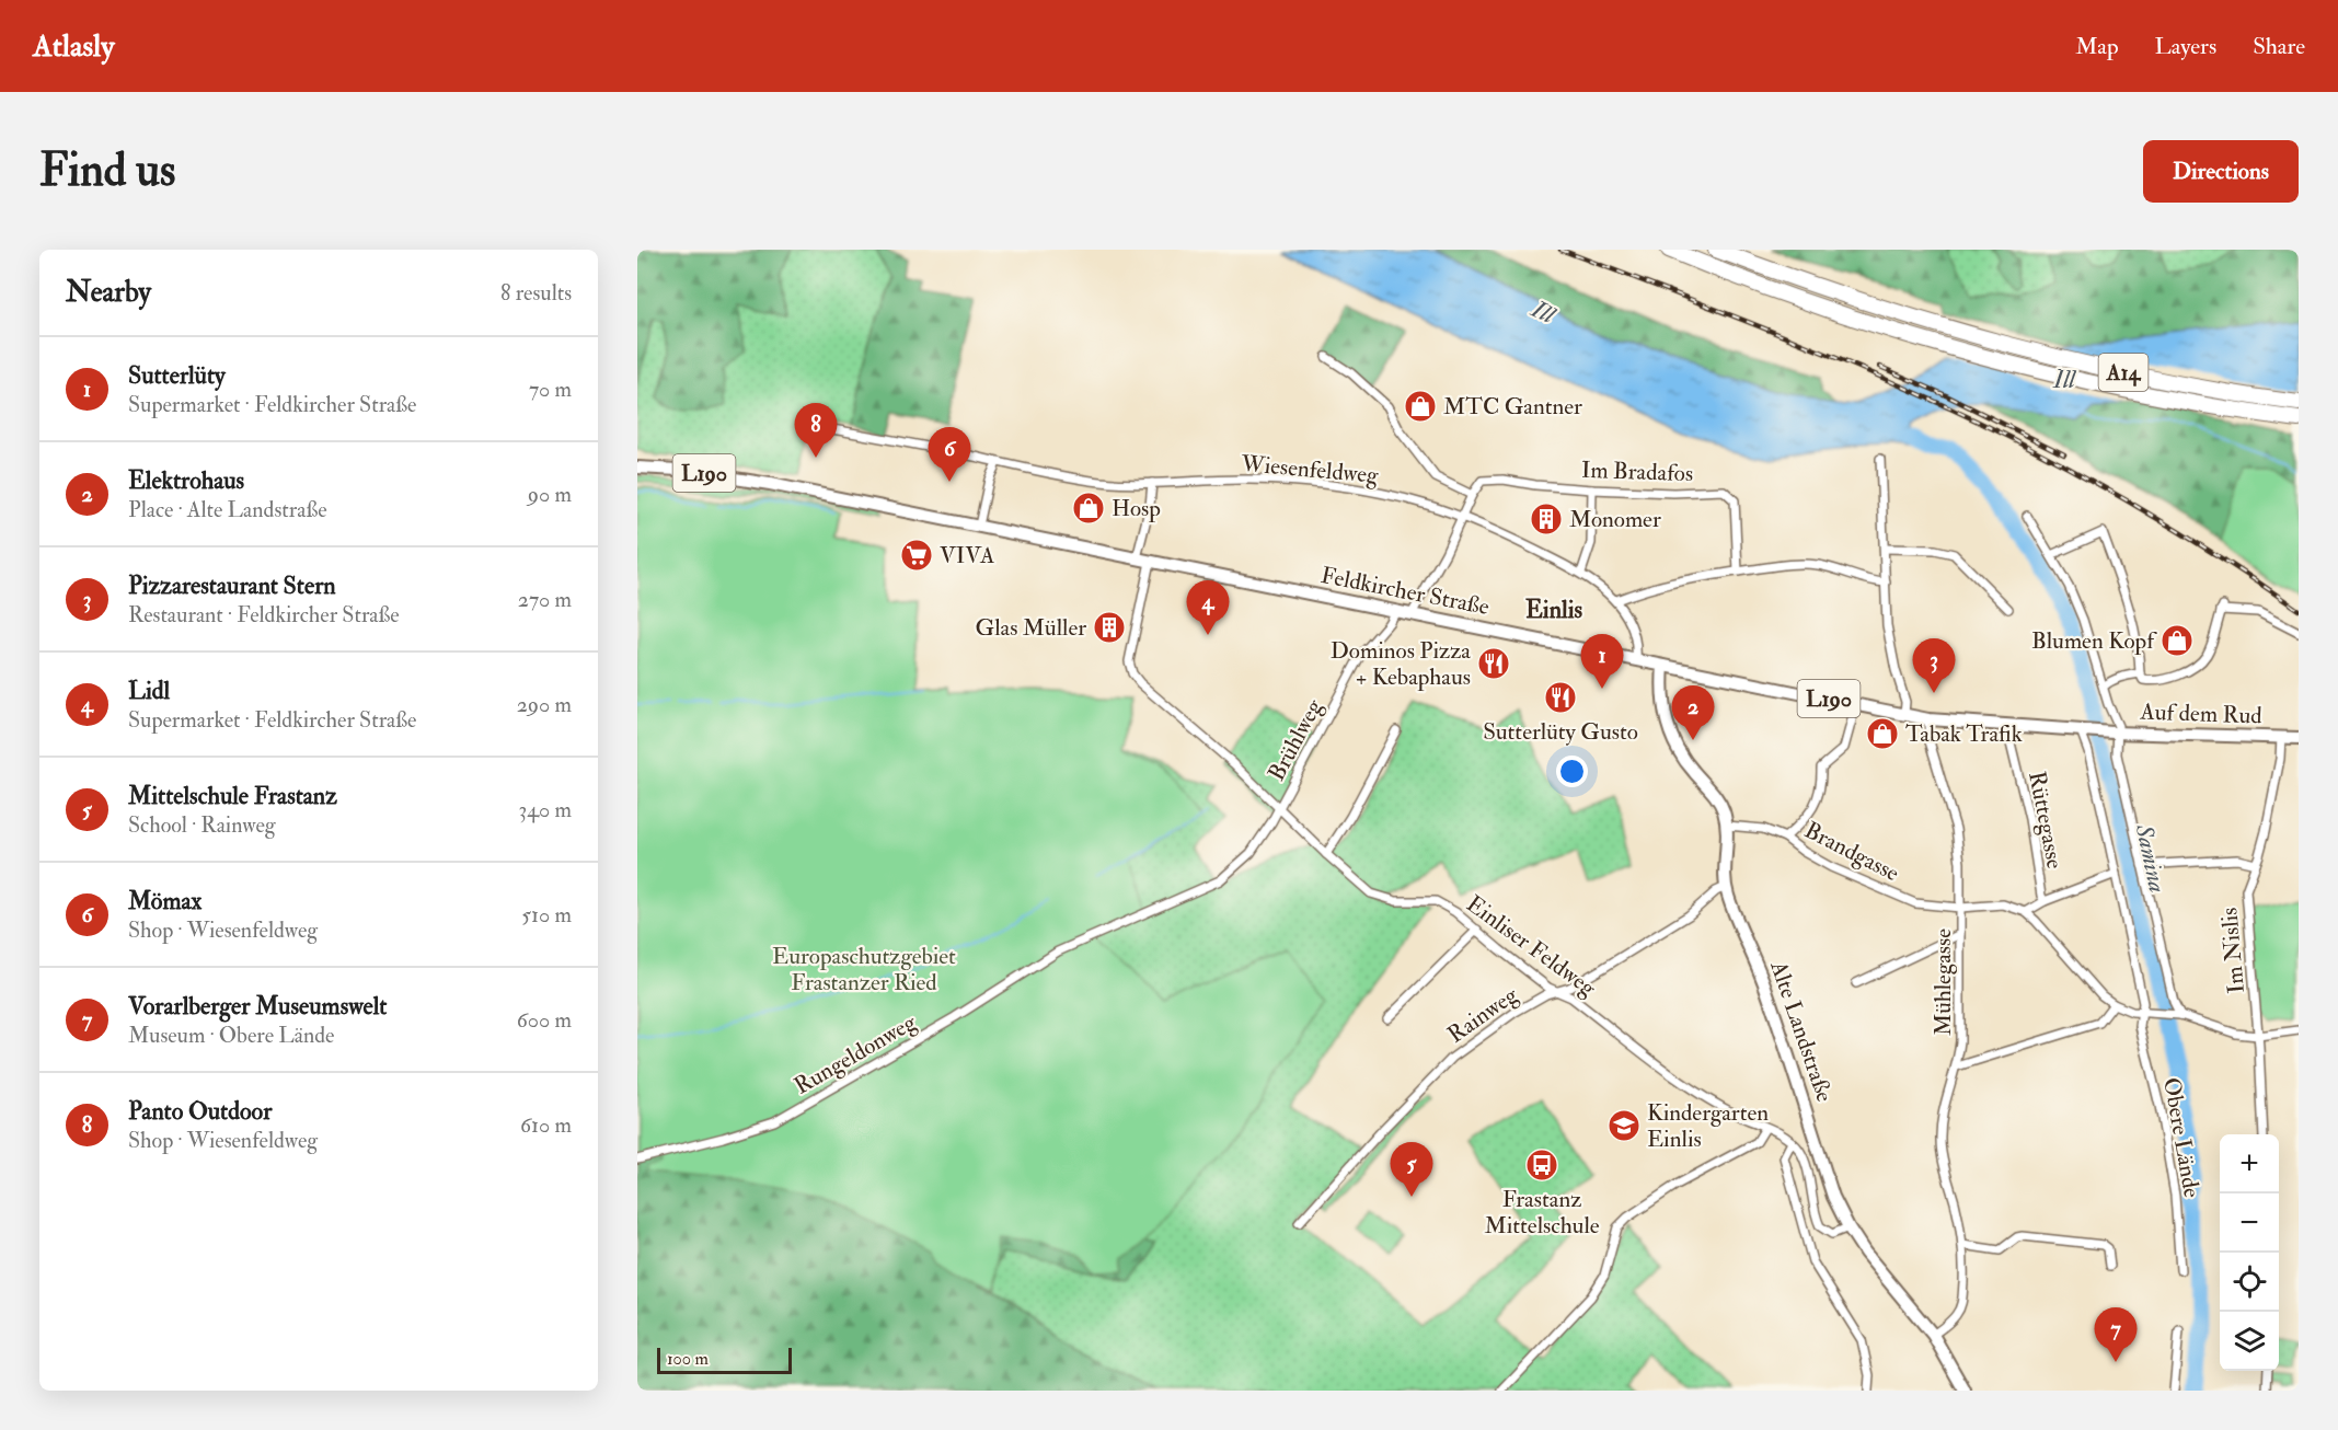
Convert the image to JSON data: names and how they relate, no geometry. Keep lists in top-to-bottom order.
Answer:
{
  "streets": {
    "highway": ["A14"],
    "main road": [
      "L190",
      "Feldkircher Straße",
      "Auf dem Rud",
      "Alte Landstraße"
    ],
    "street": [
      "Wiesenfeldweg",
      "Im Bradafos",
      "Brühlweg",
      "Rüttegasse",
      "Brandgasse",
      "Einliser Feldweg",
      "Im Nislis",
      "Mühlegasse",
      "Rainweg",
      "Rungeldonweg",
      "Obere Lände"
    ]
  },
  "crossings": [
    ["Wiesenfeldweg", "Feldkircher Straße"],
    ["L190", "Auf dem Rud"],
    ["L190", "Im Nislis"],
    ["Feldkircher Straße", "Auf dem Rud"],
    ["Feldkircher Straße", "Brühlweg"],
    ["Feldkircher Straße", "Rüttegasse"],
    ["Feldkircher Straße", "Einliser Feldweg"],
    ["Feldkircher Straße", "Mühlegasse"],
    ["Feldkircher Straße", "Alte Landstraße"],
    ["Feldkircher Straße", "Obere Lände"],
    ["Auf dem Rud", "Im Nislis"],
    ["Brühlweg", "Einliser Feldweg"],
    ["Brühlweg", "Rungeldonweg"],
    ["Rüttegasse", "Brandgasse"],
    ["Brandgasse", "Mühlegasse"],
    ["Brandgasse", "Alte Landstraße"],
    ["Einliser Feldweg", "Rainweg"],
    ["Mühlegasse", "Alte Landstraße"],
    ["Rainweg", "Alte Landstraße"]
  ],
  "districts": ["Einlis"],
  "water": ["Ill", "Samina"],
  "parks": ["Europaschutzgebiet Frastanzer Ried"],
  "places": {
    "shop": [
      "MTC Gantner",
      "Hosp",
      "Blumen Kopf",
      "Tabak Trafik"
    ],
    "building": ["Monomer", "Glas Müller"],
    "supermarket": ["VIVA"],
    "restaurant": ["Dominos Pizza + Kebaphaus", "Sutterlüty Gusto"],
    "school or university": ["Kindergarten Einlis"],
    "bus stop": ["Frastanz Mittelschule"]
  },
  "scale_bar": "100 m",
  "page": {
    "header": "Atlasly",
    "nav": ["Map", "Layers", "Share"],
    "buttons": "Directions",
    "title": "Find us",
    "heading": ["Nearby", "8 results"],
    "list": [
      {
        "mark": "1",
        "name": "Sutterlüty",
        "note": "Supermarket · Feldkircher Straße",
        "value": "70 m"
      },
      {
        "mark": "2",
        "name": "Elektrohaus",
        "note": "Place · Alte Landstraße",
        "value": "90 m"
      },
      {
        "mark": "3",
        "name": "Pizzarestaurant Stern",
        "note": "Restaurant · Feldkircher Straße",
        "value": "270 m"
      },
      {
        "mark": "4",
        "name": "Lidl",
        "note": "Supermarket · Feldkircher Straße",
        "value": "290 m"
      },
      {
        "mark": "5",
        "name": "Mittelschule Frastanz",
        "note": "School · Rainweg",
        "value": "340 m"
      },
      {
        "mark": "6",
        "name": "Mömax",
        "note": "Shop · Wiesenfeldweg",
        "value": "510 m"
      },
      {
        "mark": "7",
        "name": "Vorarlberger Museumswelt",
        "note": "Museum · Obere Lände",
        "value": "600 m"
      },
      {
        "mark": "8",
        "name": "Panto Outdoor",
        "note": "Shop · Wiesenfeldweg",
        "value": "610 m"
      }
    ],
    "pins": [
      "8",
      "6",
      "4",
      "1",
      "3",
      "2",
      "5",
      "7"
    ],
    "map_buttons": ["+", "−"],
    "scale": "100 m"
  }
}
